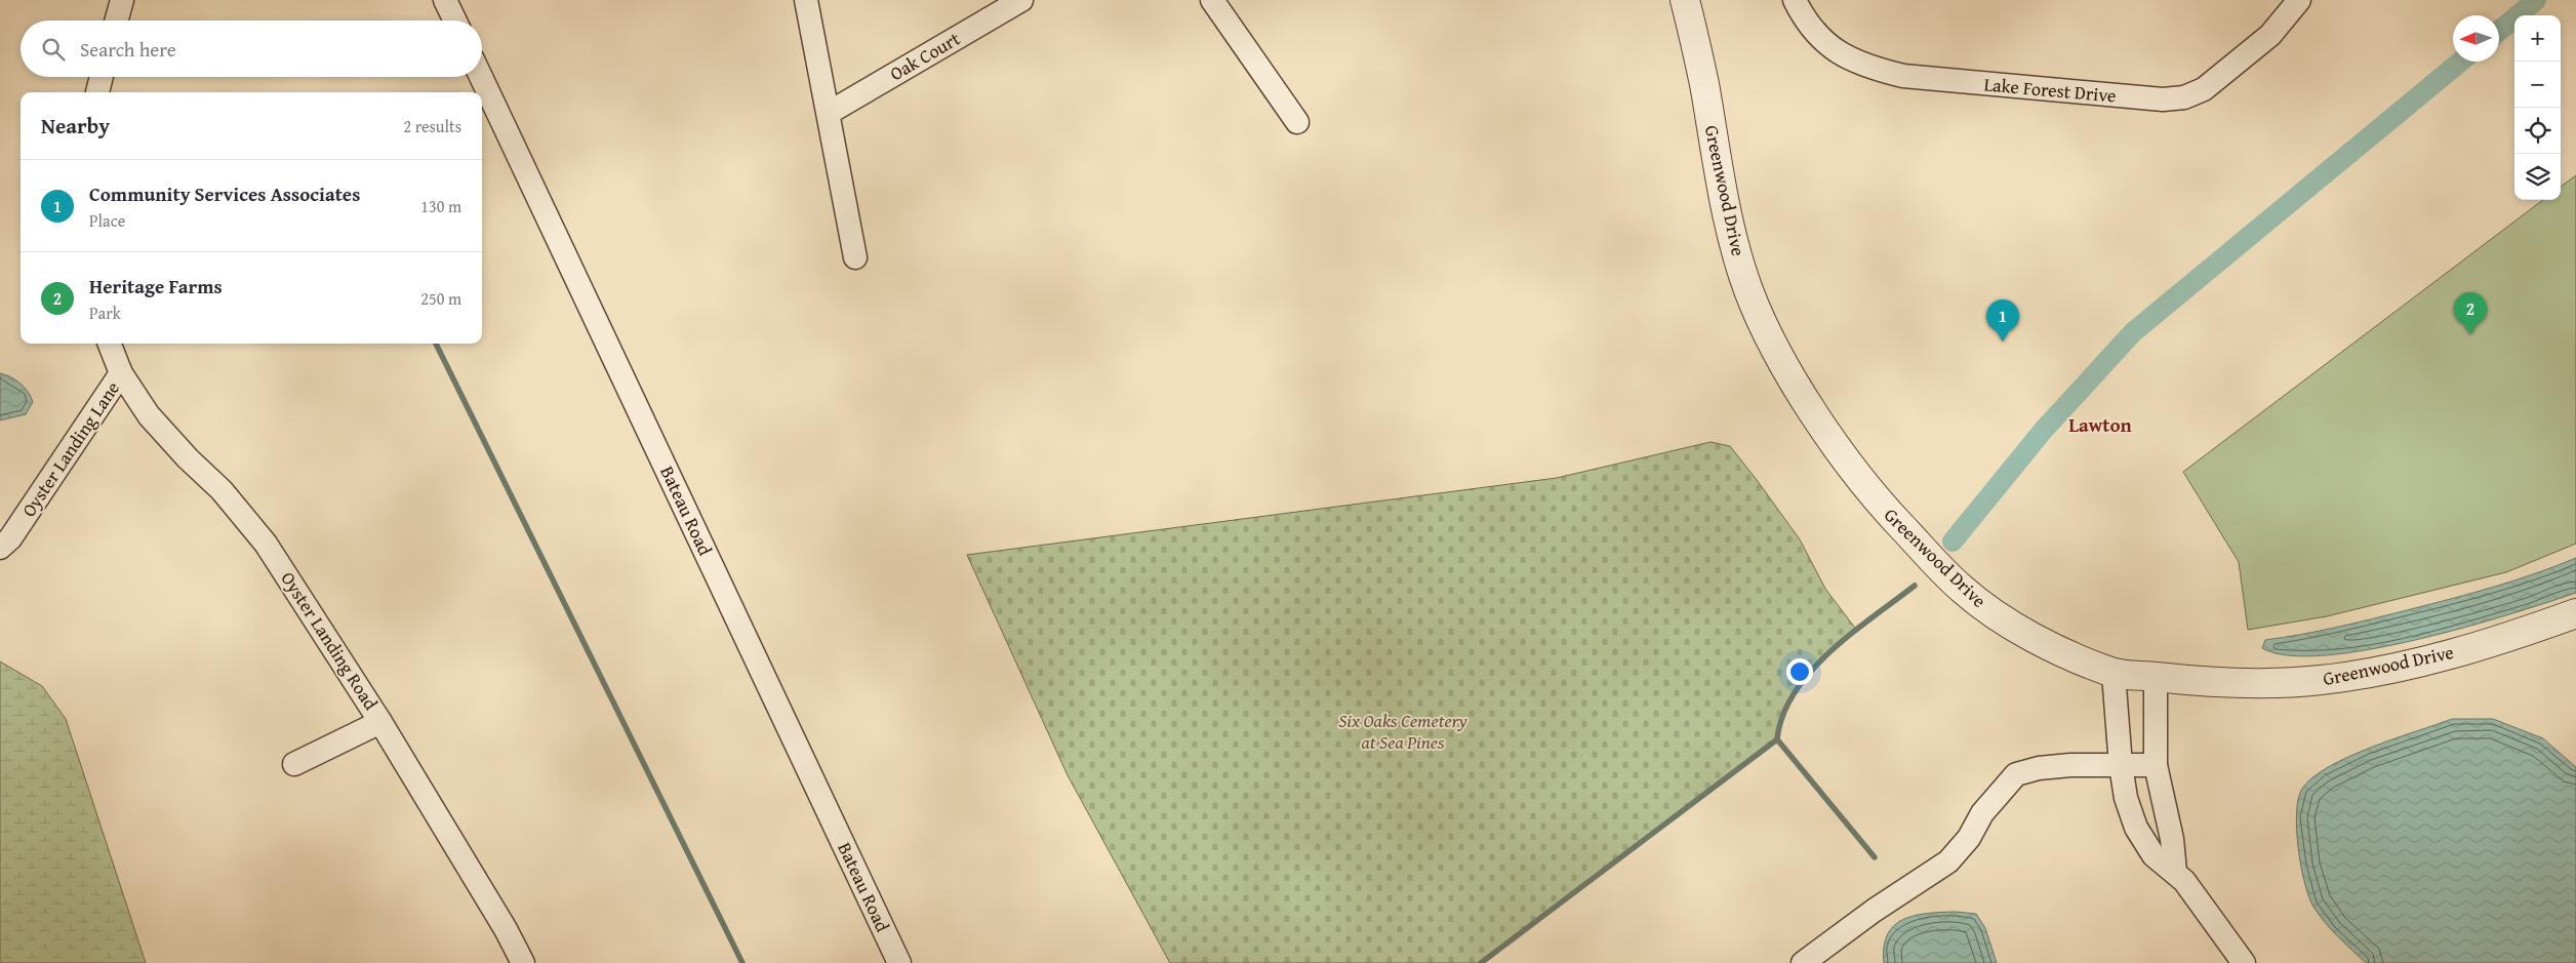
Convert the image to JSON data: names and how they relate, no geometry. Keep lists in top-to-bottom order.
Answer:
{
  "streets": {
    "street": [
      "Oak Court",
      "Lake Forest Drive",
      "Greenwood Drive",
      "Oyster Landing Lane",
      "Bateau Road",
      "Oyster Landing Road"
    ]
  },
  "crossings": [
    ["Oyster Landing Lane", "Oyster Landing Road"]
  ],
  "districts": ["Lawton"],
  "parks": ["Six Oaks Cemetery at Sea Pines"],
  "north": "left",
  "page": {
    "map_buttons": ["+", "−"],
    "search": "Search here",
    "heading": ["Nearby", "2 results"],
    "list": [
      {
        "mark": "1",
        "name": "Community Services Associates",
        "note": "Place",
        "value": "130 m"
      },
      {
        "mark": "2",
        "name": "Heritage Farms",
        "note": "Park",
        "value": "250 m"
      }
    ],
    "pins": ["2", "1"]
  }
}
